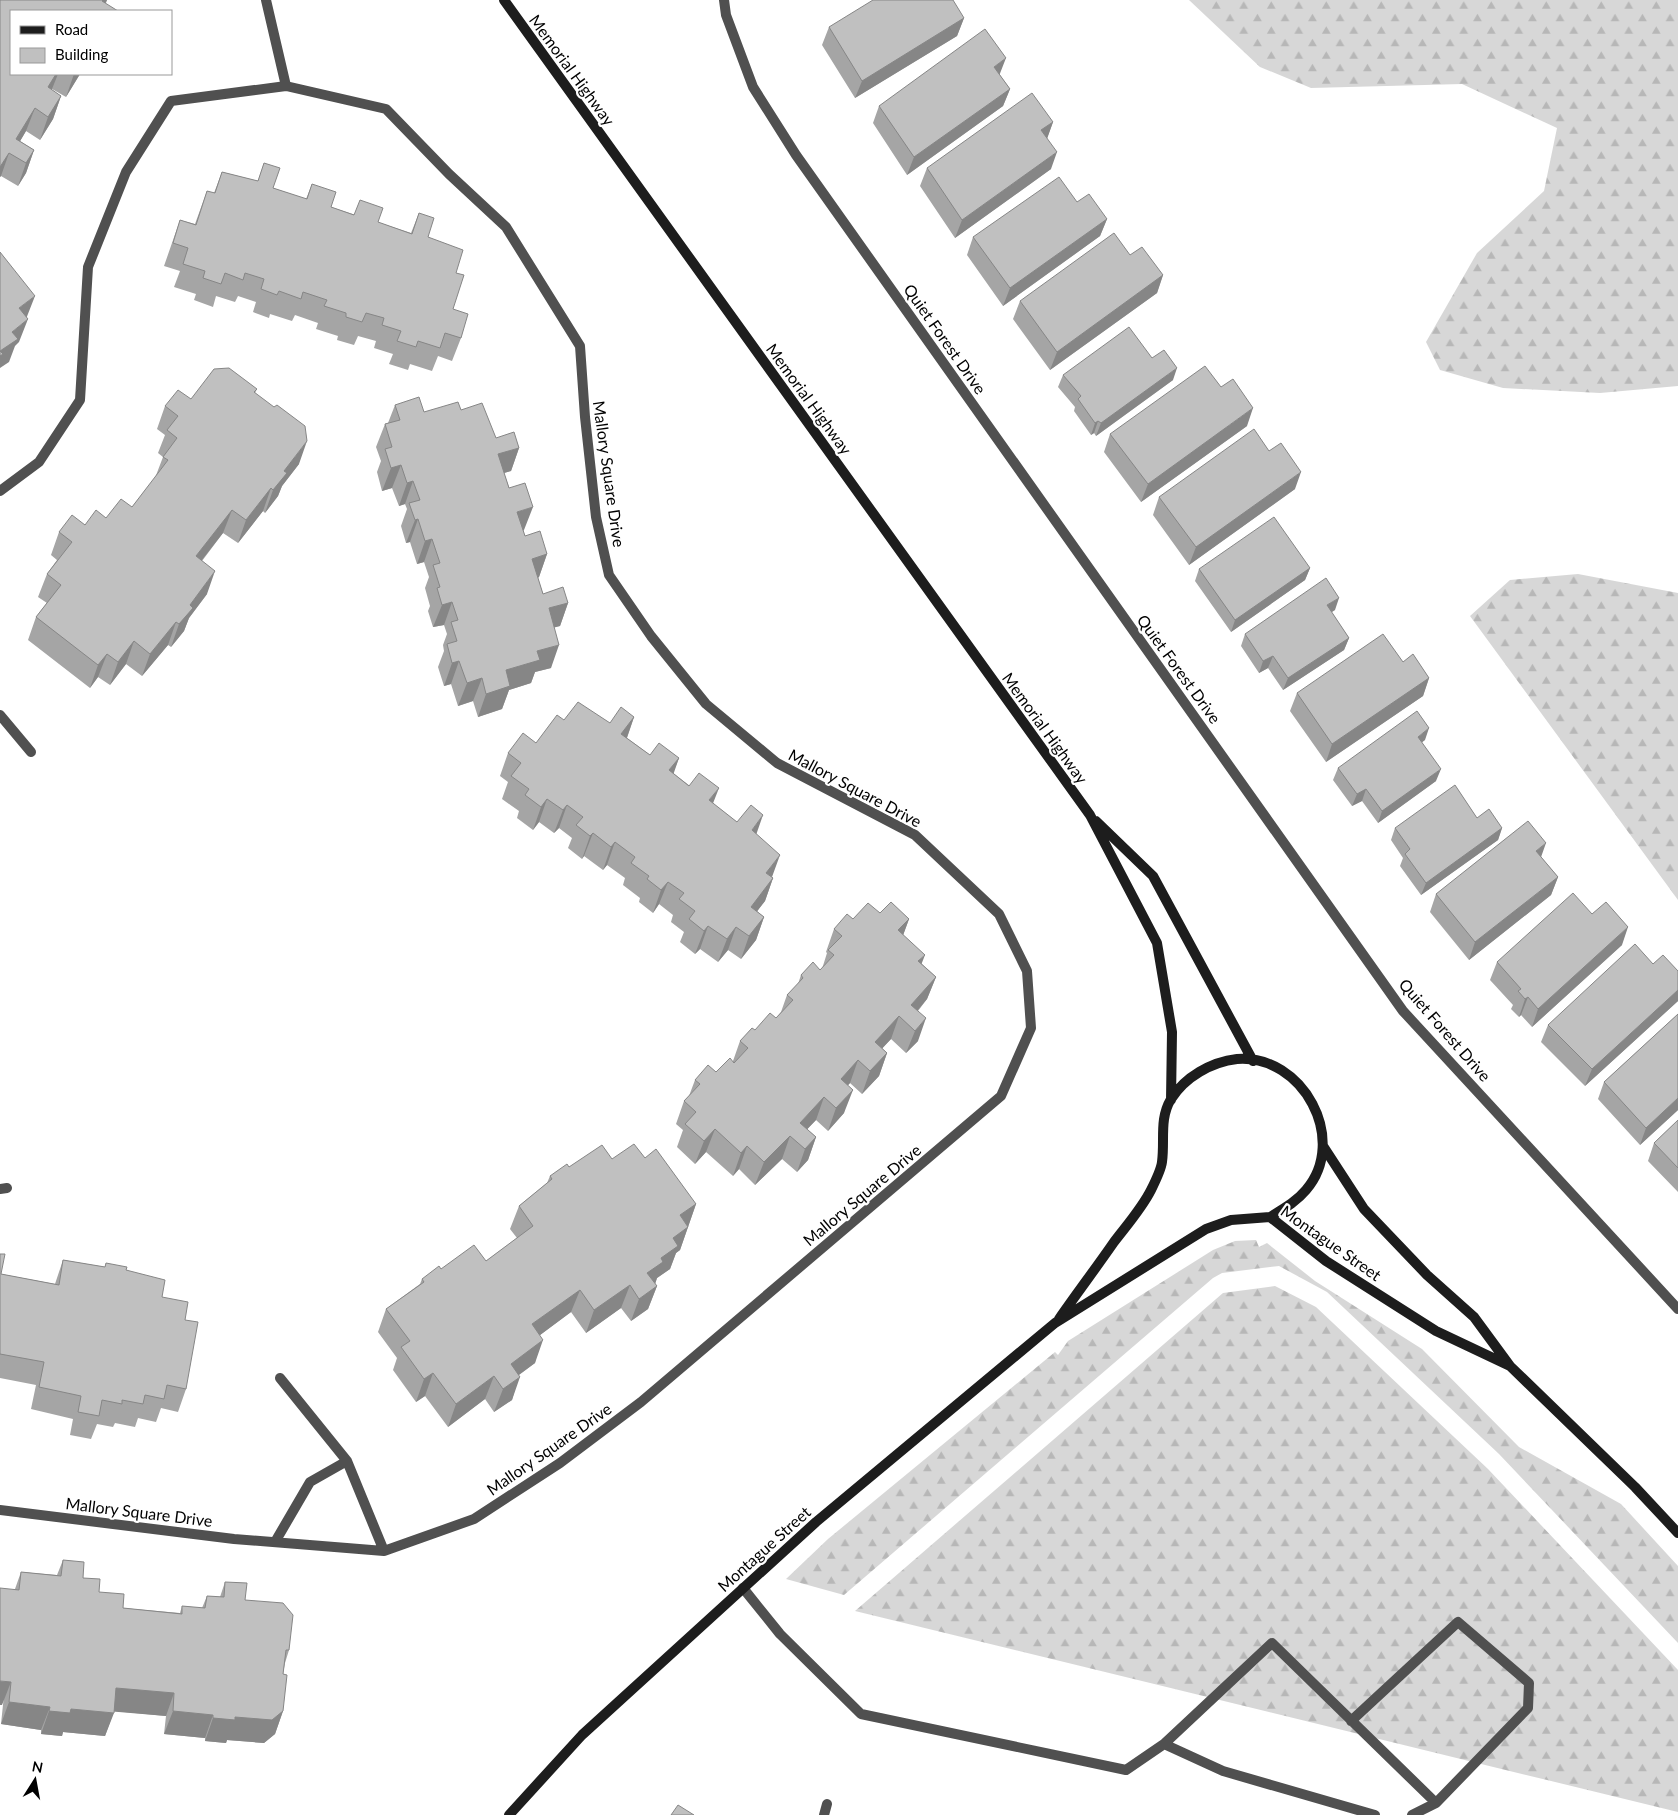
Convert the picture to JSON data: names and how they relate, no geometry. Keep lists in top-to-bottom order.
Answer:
{
  "streets": {
    "street": [
      "Memorial Highway",
      "Quiet Forest Drive",
      "Mallory Square Drive",
      "Montague Street"
    ]
  },
  "crossings": [
    ["Memorial Highway", "Montague Street"]
  ],
  "legend": ["Road", "Building"],
  "north": "top"
}
